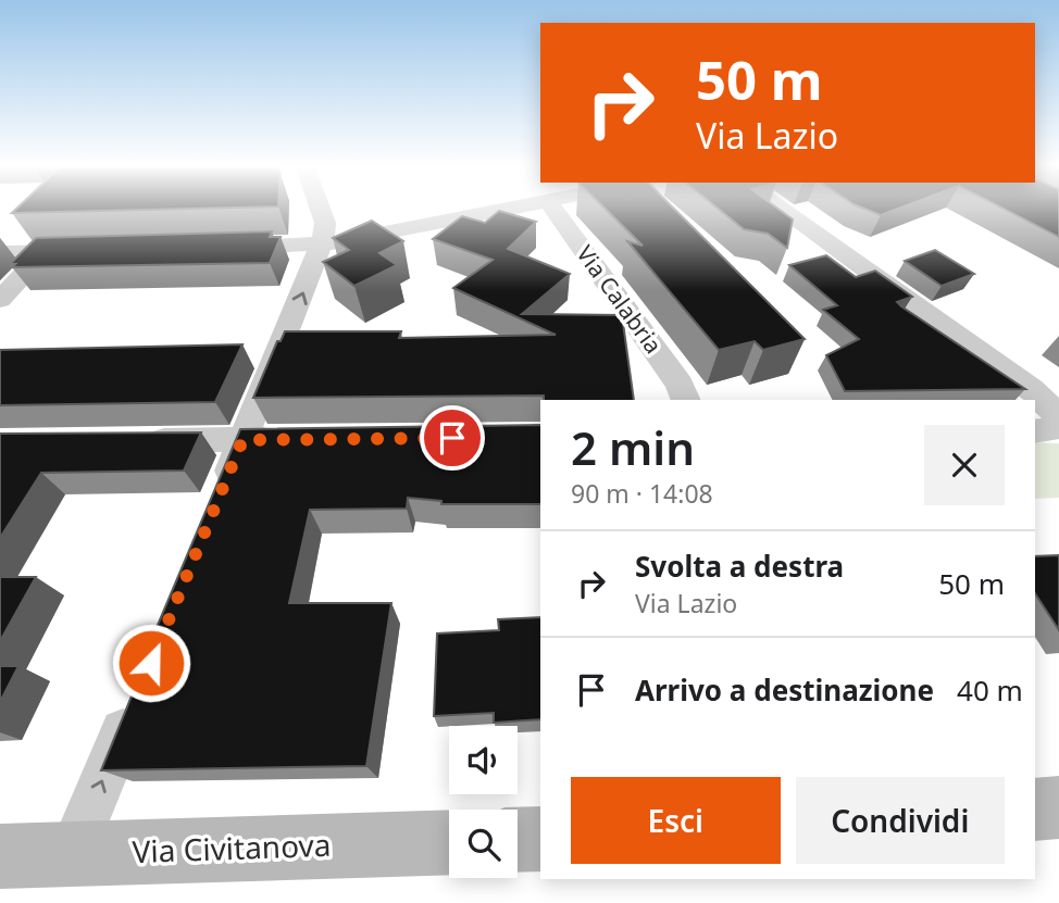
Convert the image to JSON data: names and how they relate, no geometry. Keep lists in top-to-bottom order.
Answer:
{
  "streets": {
    "street": ["Via Calabria", "Via Civitanova"]
  },
  "page": {
    "turn": ["50 m", "Via Lazio"],
    "heading": ["2 min", "90 m · 14:08"],
    "list": [
      {
        "name": "Svolta a destra",
        "note": "Via Lazio",
        "value": "50 m"
      },
      {
        "name": "Arrivo a destinazione",
        "value": "40 m"
      }
    ],
    "buttons": ["Esci", "Condividi"]
  }
}
